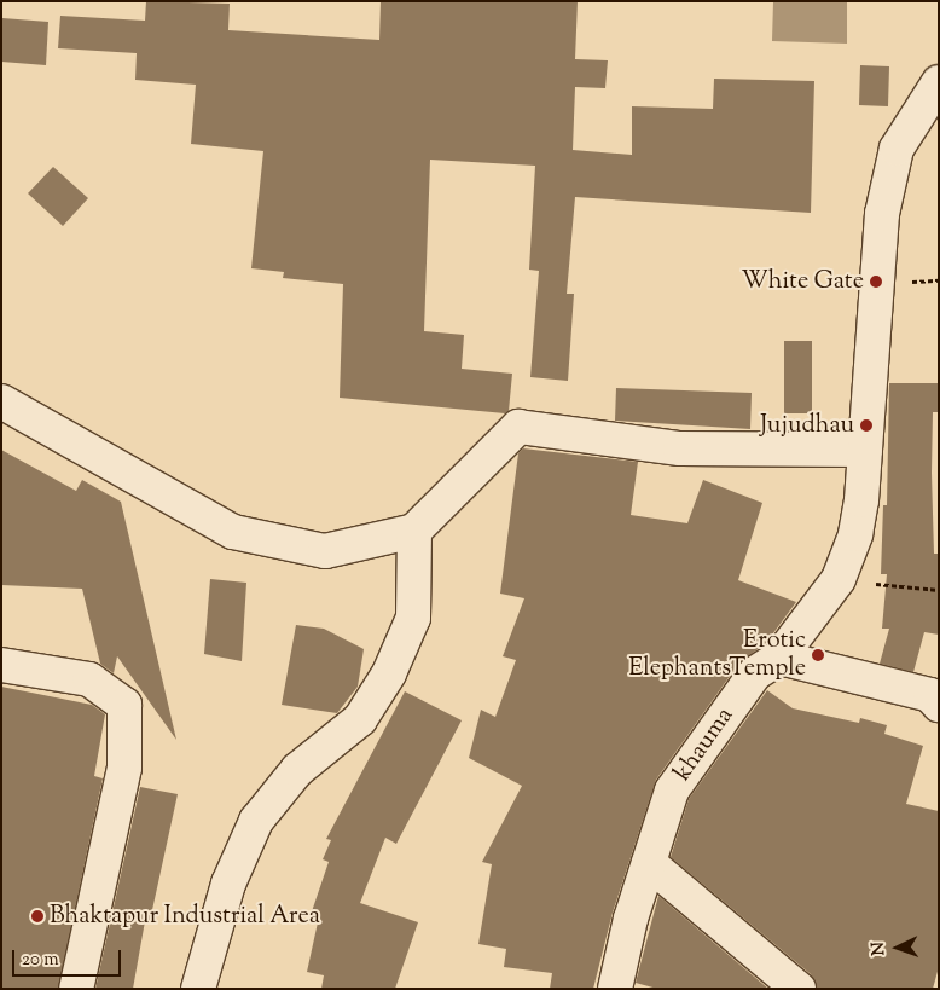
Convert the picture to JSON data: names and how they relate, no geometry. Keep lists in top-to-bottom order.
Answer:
{
  "streets": {
    "street": ["khauma"]
  },
  "places": [
    "White Gate",
    "Jujudhau",
    "Erotic ElephantsTemple",
    "Bhaktapur Industrial Area"
  ],
  "scale_bar": "20 m",
  "north": "left"
}
